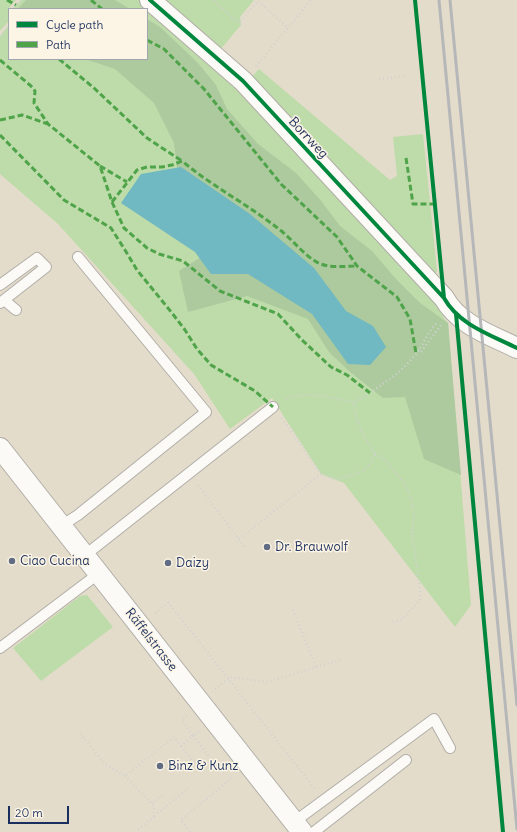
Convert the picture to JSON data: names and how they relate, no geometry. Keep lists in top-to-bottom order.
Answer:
{
  "streets": {
    "street": ["Borrweg", "Räffelstrasse"]
  },
  "places": [
    "Dr. Brauwolf",
    "Ciao Cucina",
    "Daizy",
    "Binz & Kunz"
  ],
  "legend": ["Cycle path", "Path"],
  "scale_bar": "20 m"
}
